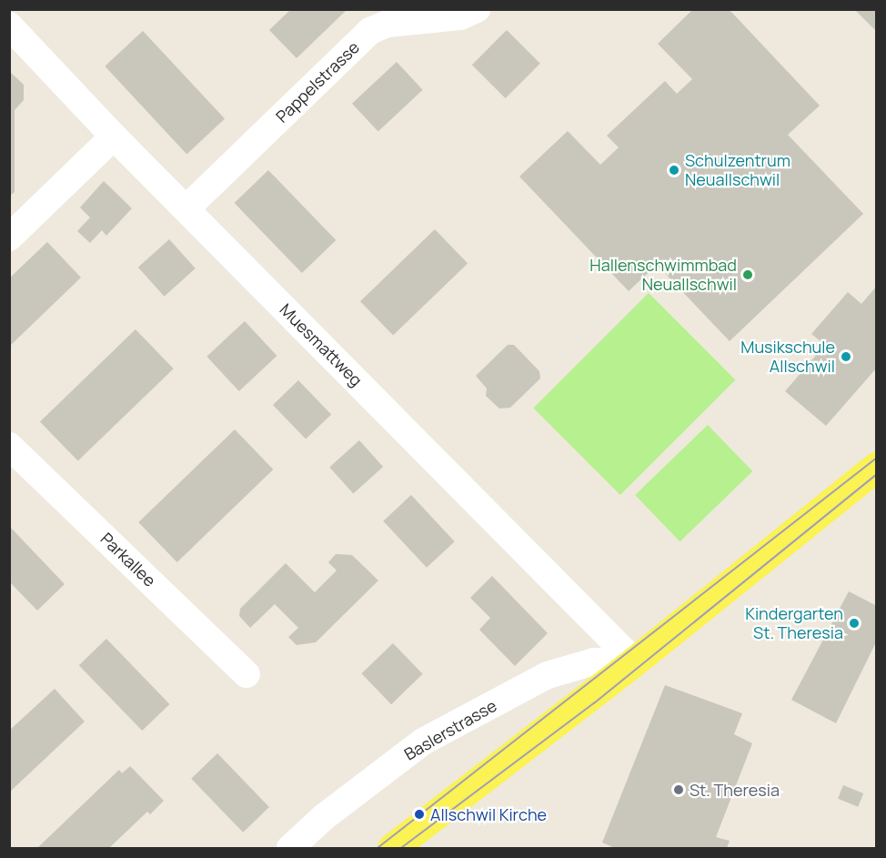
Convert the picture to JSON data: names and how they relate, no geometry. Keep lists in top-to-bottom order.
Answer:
{
  "streets": {
    "street": [
      "Pappelstrasse",
      "Muesmattweg",
      "Parkallee",
      "Baslerstrasse"
    ]
  },
  "crossings": [
    ["Pappelstrasse", "Muesmattweg"],
    ["Muesmattweg", "Baslerstrasse"]
  ],
  "places": [
    "Schulzentrum Neuallschwil",
    "Hallenschwimmbad Neuallschwil",
    "Musikschule Allschwil",
    "Kindergarten St. Theresia",
    "St. Theresia",
    "Allschwil Kirche"
  ]
}
